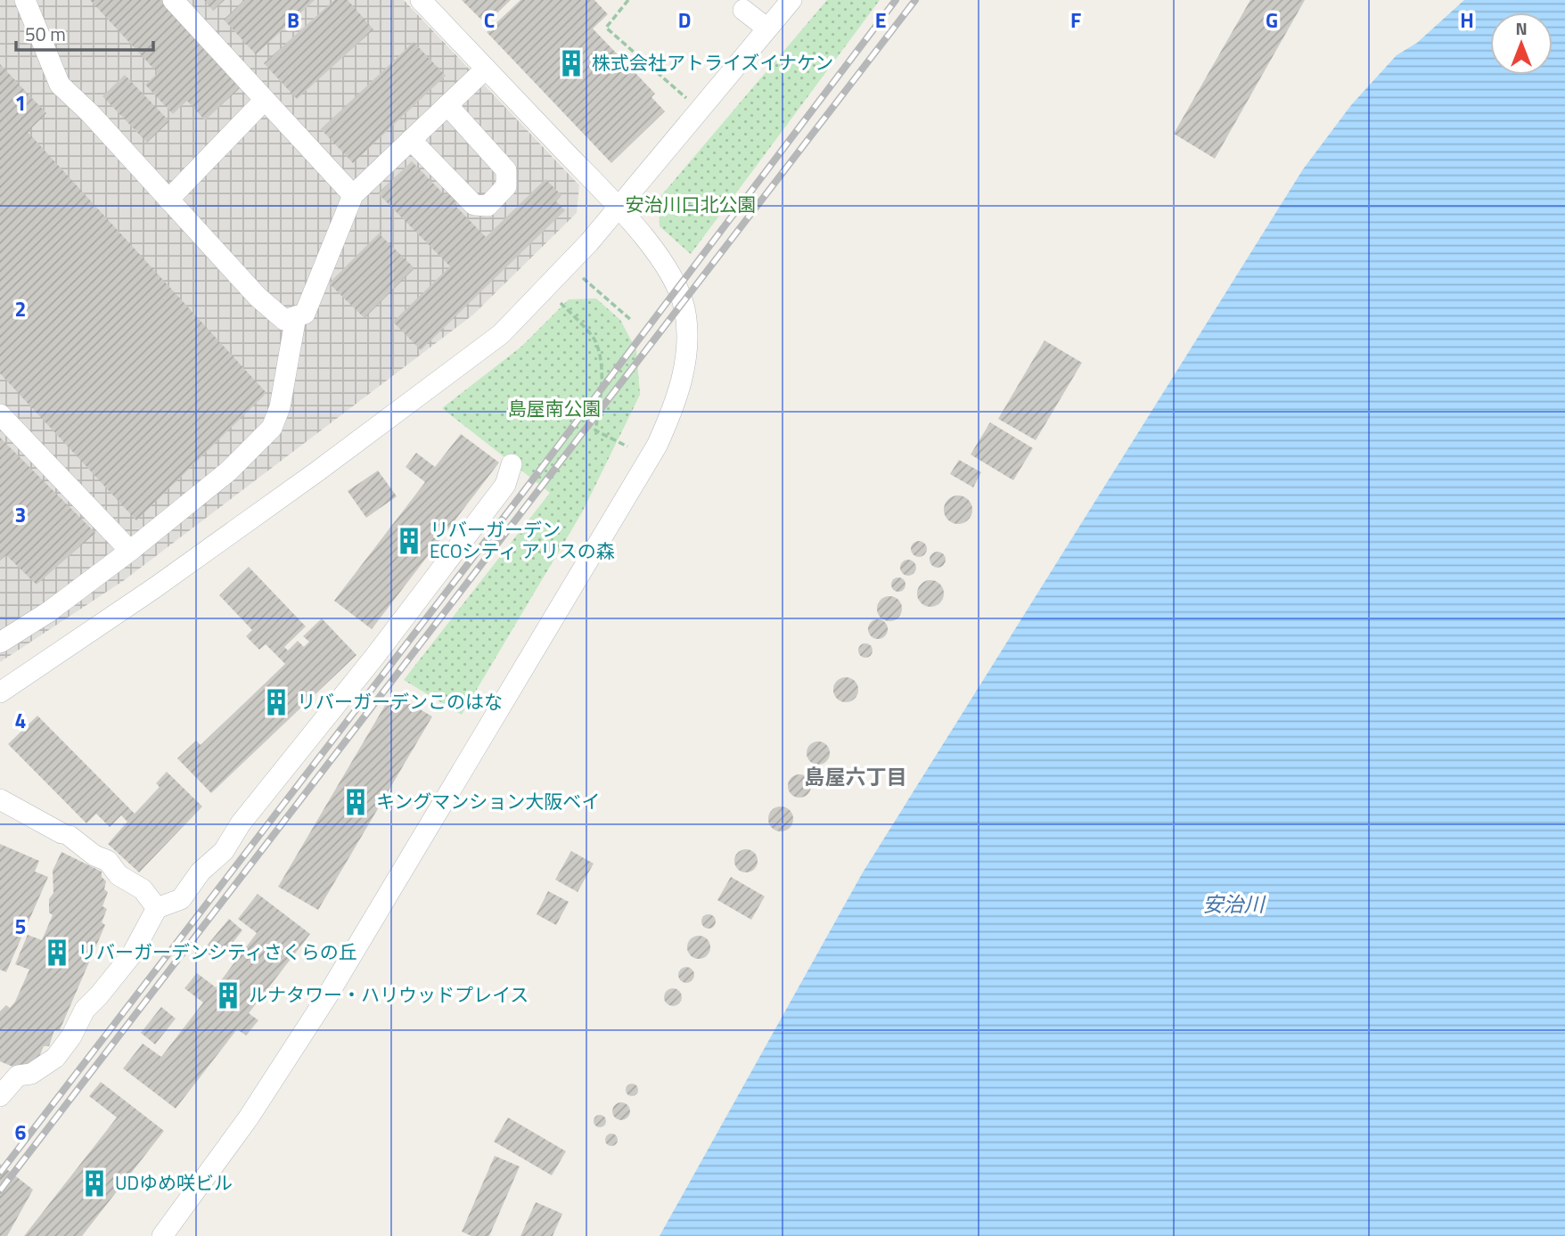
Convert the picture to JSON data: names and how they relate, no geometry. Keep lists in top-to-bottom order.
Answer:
{
  "districts": ["島屋六丁目"],
  "water": ["安治川"],
  "parks": ["安治川口北公園", "島屋南公園"],
  "places": {
    "building": [
      "株式会社アトライズイナケン",
      "リバーガーデン ECOシティ アリスの森",
      "リバーガーデンこのはな",
      "キングマンション大阪ベイ",
      "リバーガーデンシティさくらの丘",
      "ルナタワー・ハリウッドプレイス",
      "UDゆめ咲ビル"
    ]
  },
  "scale_bar": "50 m",
  "north": "top",
  "grid": {
    "columns": [
      "B",
      "C",
      "D",
      "E",
      "F",
      "G",
      "H"
    ],
    "rows": [
      "1",
      "2",
      "3",
      "4",
      "5",
      "6"
    ]
  }
}
